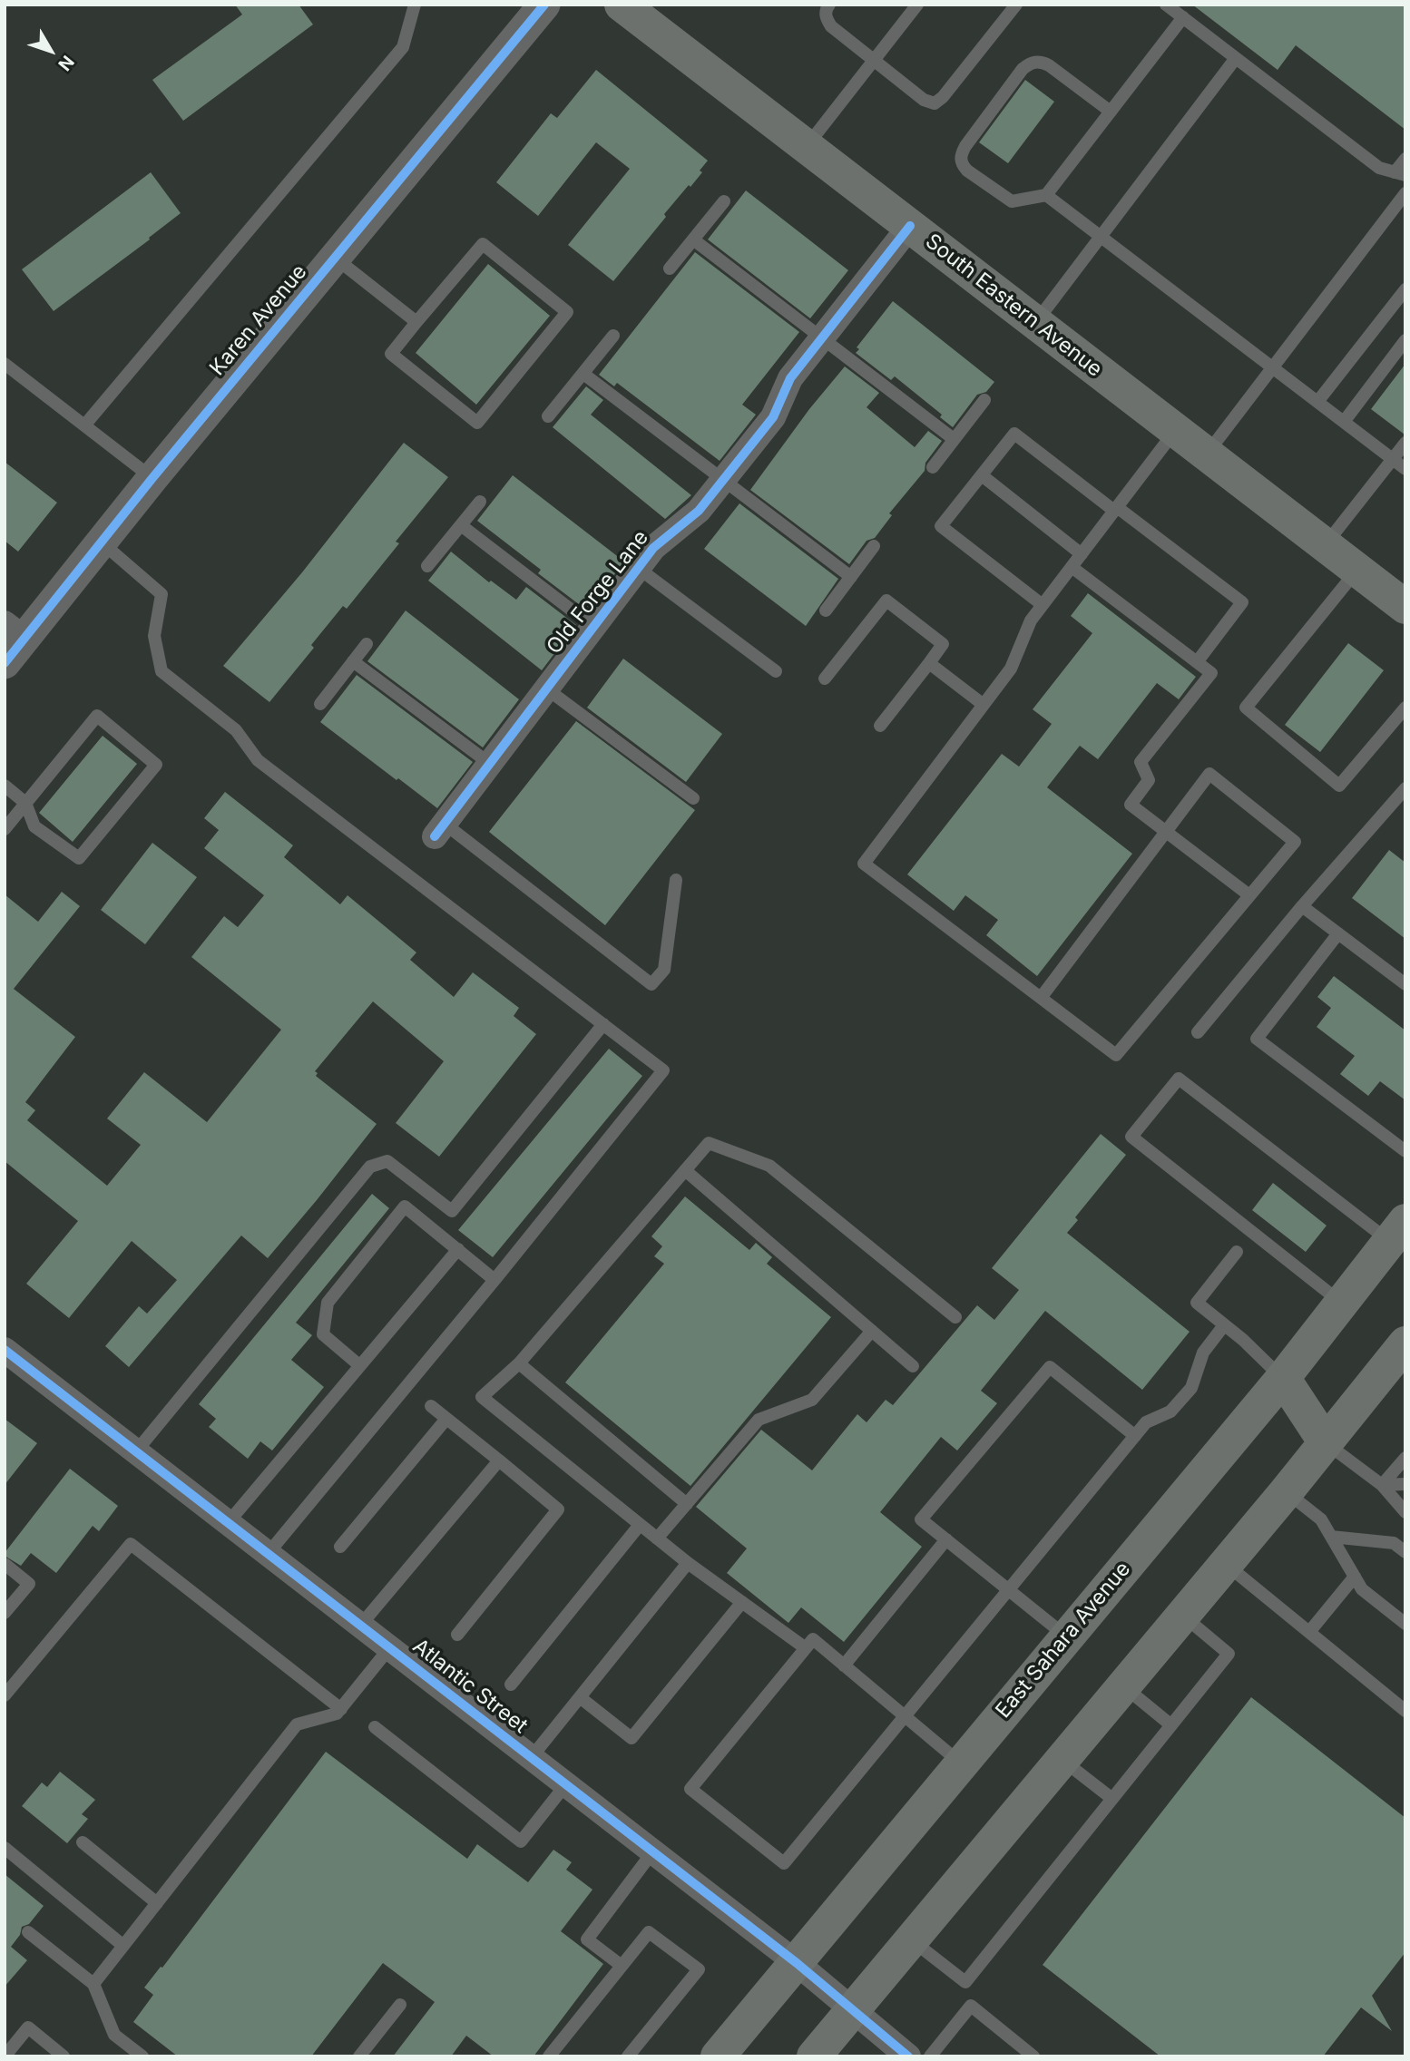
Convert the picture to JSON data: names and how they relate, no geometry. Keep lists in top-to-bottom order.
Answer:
{
  "streets": {
    "main road": ["South Eastern Avenue", "East Sahara Avenue"],
    "street": ["Karen Avenue", "Old Forge Lane", "Atlantic Street"]
  },
  "crossings": [
    ["South Eastern Avenue", "Old Forge Lane"],
    ["East Sahara Avenue", "Atlantic Street"]
  ],
  "north": "bottom right"
}
